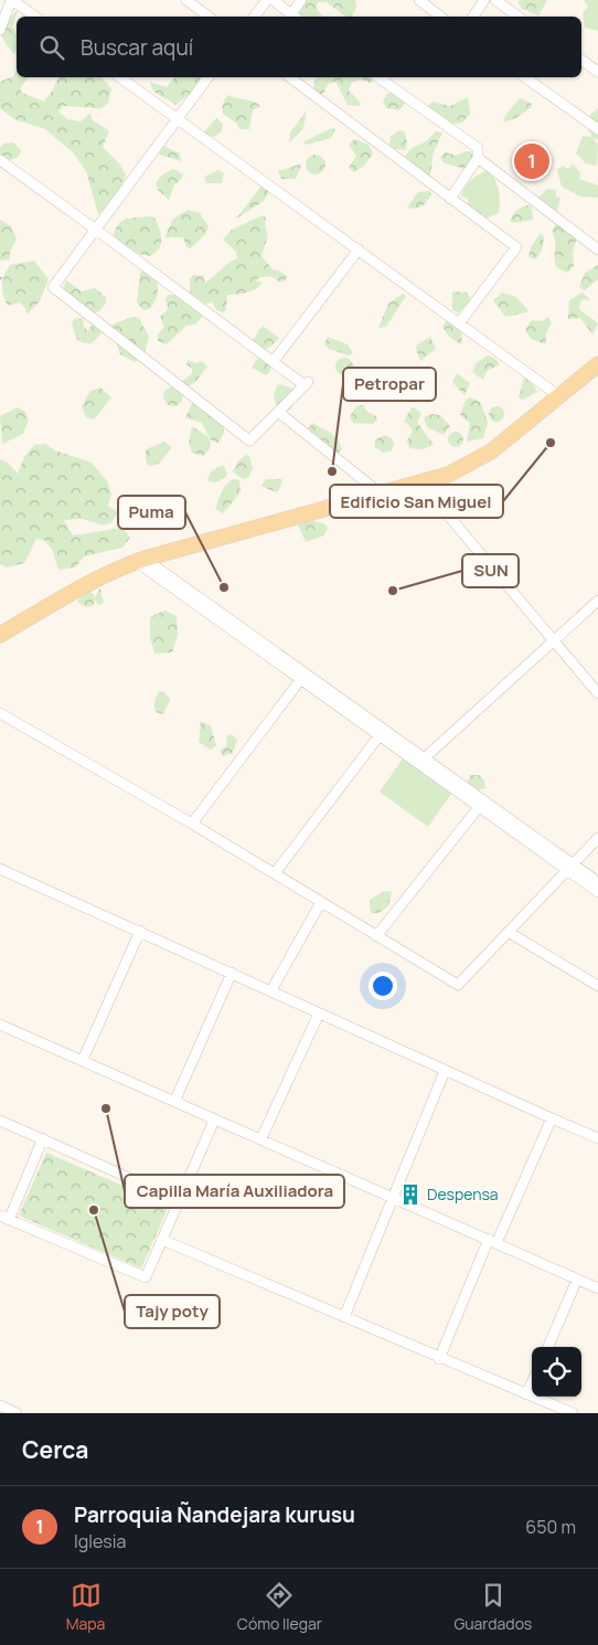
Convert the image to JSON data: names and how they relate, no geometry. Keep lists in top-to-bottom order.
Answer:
{
  "places": {
    "other": [
      "Edificio San Miguel",
      "Petropar",
      "Puma",
      "SUN",
      "Capilla María Auxiliadora",
      "Tajy poty"
    ],
    "building": ["Despensa"]
  },
  "page": {
    "search": "Buscar aquí",
    "pins": "1",
    "heading": "Cerca",
    "list": [
      {
        "mark": "1",
        "name": "Parroquia Ñandejara kurusu",
        "note": "Iglesia",
        "value": "650 m"
      }
    ],
    "nav": ["Mapa", "Cómo llegar", "Guardados"]
  }
}
